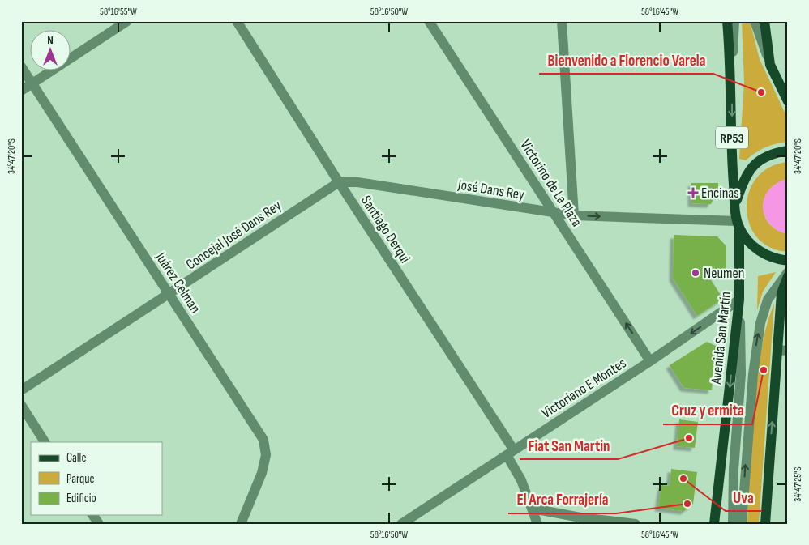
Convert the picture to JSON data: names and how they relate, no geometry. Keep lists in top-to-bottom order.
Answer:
{
  "streets": {
    "main road": ["RP53", "Avenida San Martín"],
    "street": [
      "Victorino de La Plaza",
      "José Dans Rey",
      "Santiago Derqui",
      "Concejal José Dans Rey",
      "Juárez Celman",
      "Victoriano E Montes"
    ]
  },
  "crossings": [
    ["RP53", "José Dans Rey"],
    ["RP53", "Avenida San Martín"],
    ["Victorino de La Plaza", "José Dans Rey"],
    ["Victorino de La Plaza", "Victoriano E Montes"],
    ["José Dans Rey", "Santiago Derqui"],
    ["José Dans Rey", "Concejal José Dans Rey"],
    ["José Dans Rey", "Avenida San Martín"],
    ["Santiago Derqui", "Concejal José Dans Rey"],
    ["Santiago Derqui", "Victoriano E Montes"],
    ["Concejal José Dans Rey", "Juárez Celman"],
    ["Avenida San Martín", "Victoriano E Montes"]
  ],
  "one_way": ["Victorino de La Plaza", "José Dans Rey"],
  "places": {
    "other": [
      "Bienvenido a Florencio Varela",
      "Neumen",
      "Cruz y ermita",
      "Fiat San Martin",
      "Uva",
      "El Arca Forrajería"
    ],
    "health": ["Encinas"]
  },
  "legend": ["Calle", "Parque", "Edificio"],
  "north": "top",
  "coordinates": [
    "58°16'55\"W",
    "58°16'50\"W",
    "58°16'45\"W",
    "34°47'20\"S",
    "34°47'25\"S"
  ]
}
